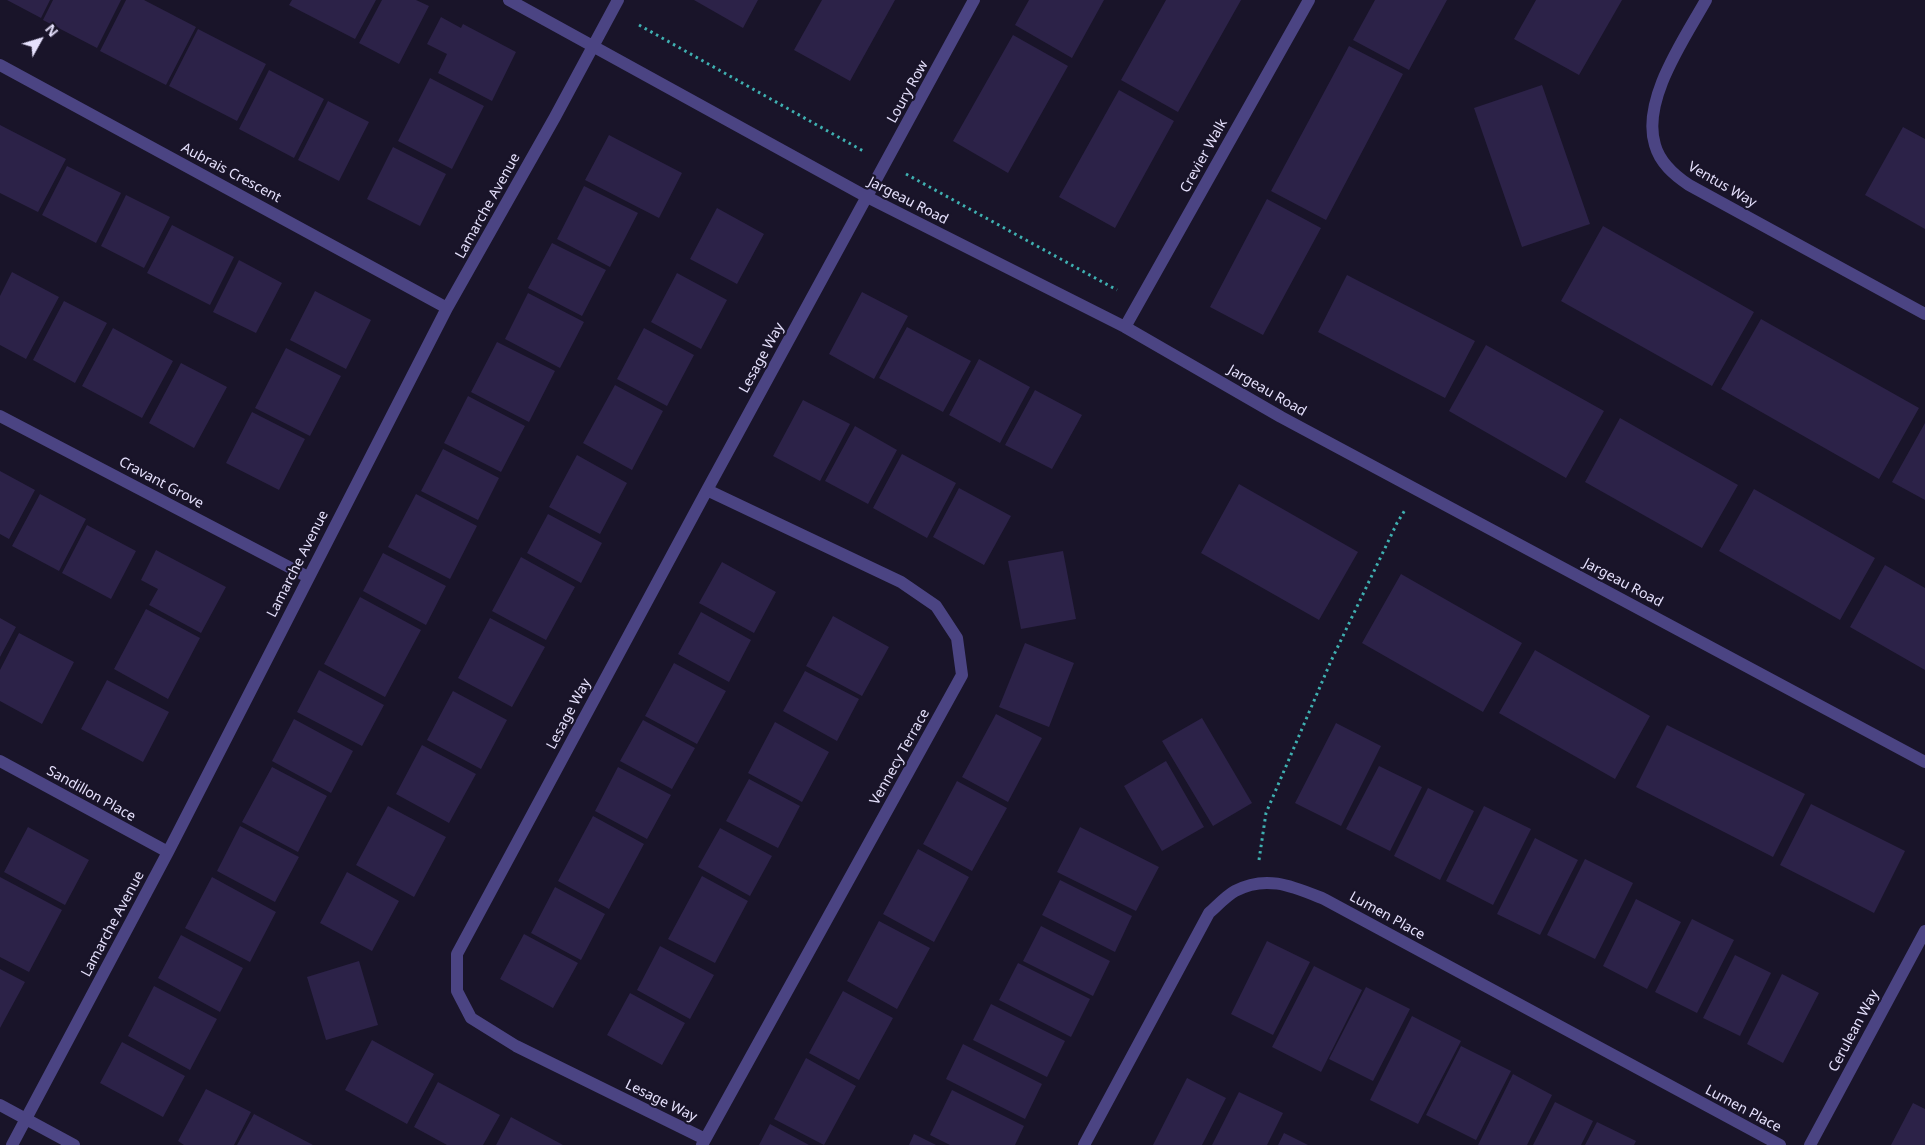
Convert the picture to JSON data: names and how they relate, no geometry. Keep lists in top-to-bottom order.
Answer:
{
  "streets": {
    "street": [
      "Loury Row",
      "Crevier Walk",
      "Aubrais Crescent",
      "Ventus Way",
      "Jargeau Road",
      "Lamarche Avenue",
      "Lesage Way",
      "Cravant Grove",
      "Vennecy Terrace",
      "Sandillon Place",
      "Lumen Place",
      "Cerulean Way"
    ]
  },
  "crossings": [
    ["Loury Row", "Jargeau Road"],
    ["Loury Row", "Lesage Way"],
    ["Crevier Walk", "Jargeau Road"],
    ["Aubrais Crescent", "Lamarche Avenue"],
    ["Jargeau Road", "Lamarche Avenue"],
    ["Jargeau Road", "Lesage Way"],
    ["Lamarche Avenue", "Cravant Grove"],
    ["Lamarche Avenue", "Sandillon Place"],
    ["Lesage Way", "Vennecy Terrace"]
  ],
  "north": "top right"
}
